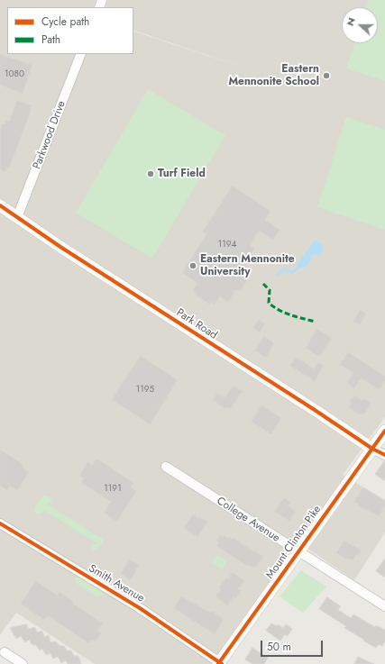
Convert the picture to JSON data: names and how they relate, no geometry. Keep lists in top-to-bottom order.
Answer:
{
  "streets": {
    "street": [
      "Parkwood Drive",
      "Park Road",
      "College Avenue",
      "Mount Clinton Pike",
      "Smith Avenue"
    ]
  },
  "crossings": [
    ["Parkwood Drive", "Park Road"],
    ["Park Road", "Mount Clinton Pike"],
    ["College Avenue", "Mount Clinton Pike"],
    ["Mount Clinton Pike", "Smith Avenue"]
  ],
  "places": ["Eastern Mennonite School", "Turf Field", "Eastern Mennonite University"],
  "house_numbers": [
    "1080",
    "1194",
    "1195",
    "1191"
  ],
  "legend": ["Cycle path", "Path"],
  "scale_bar": "50 m",
  "north": "left"
}
